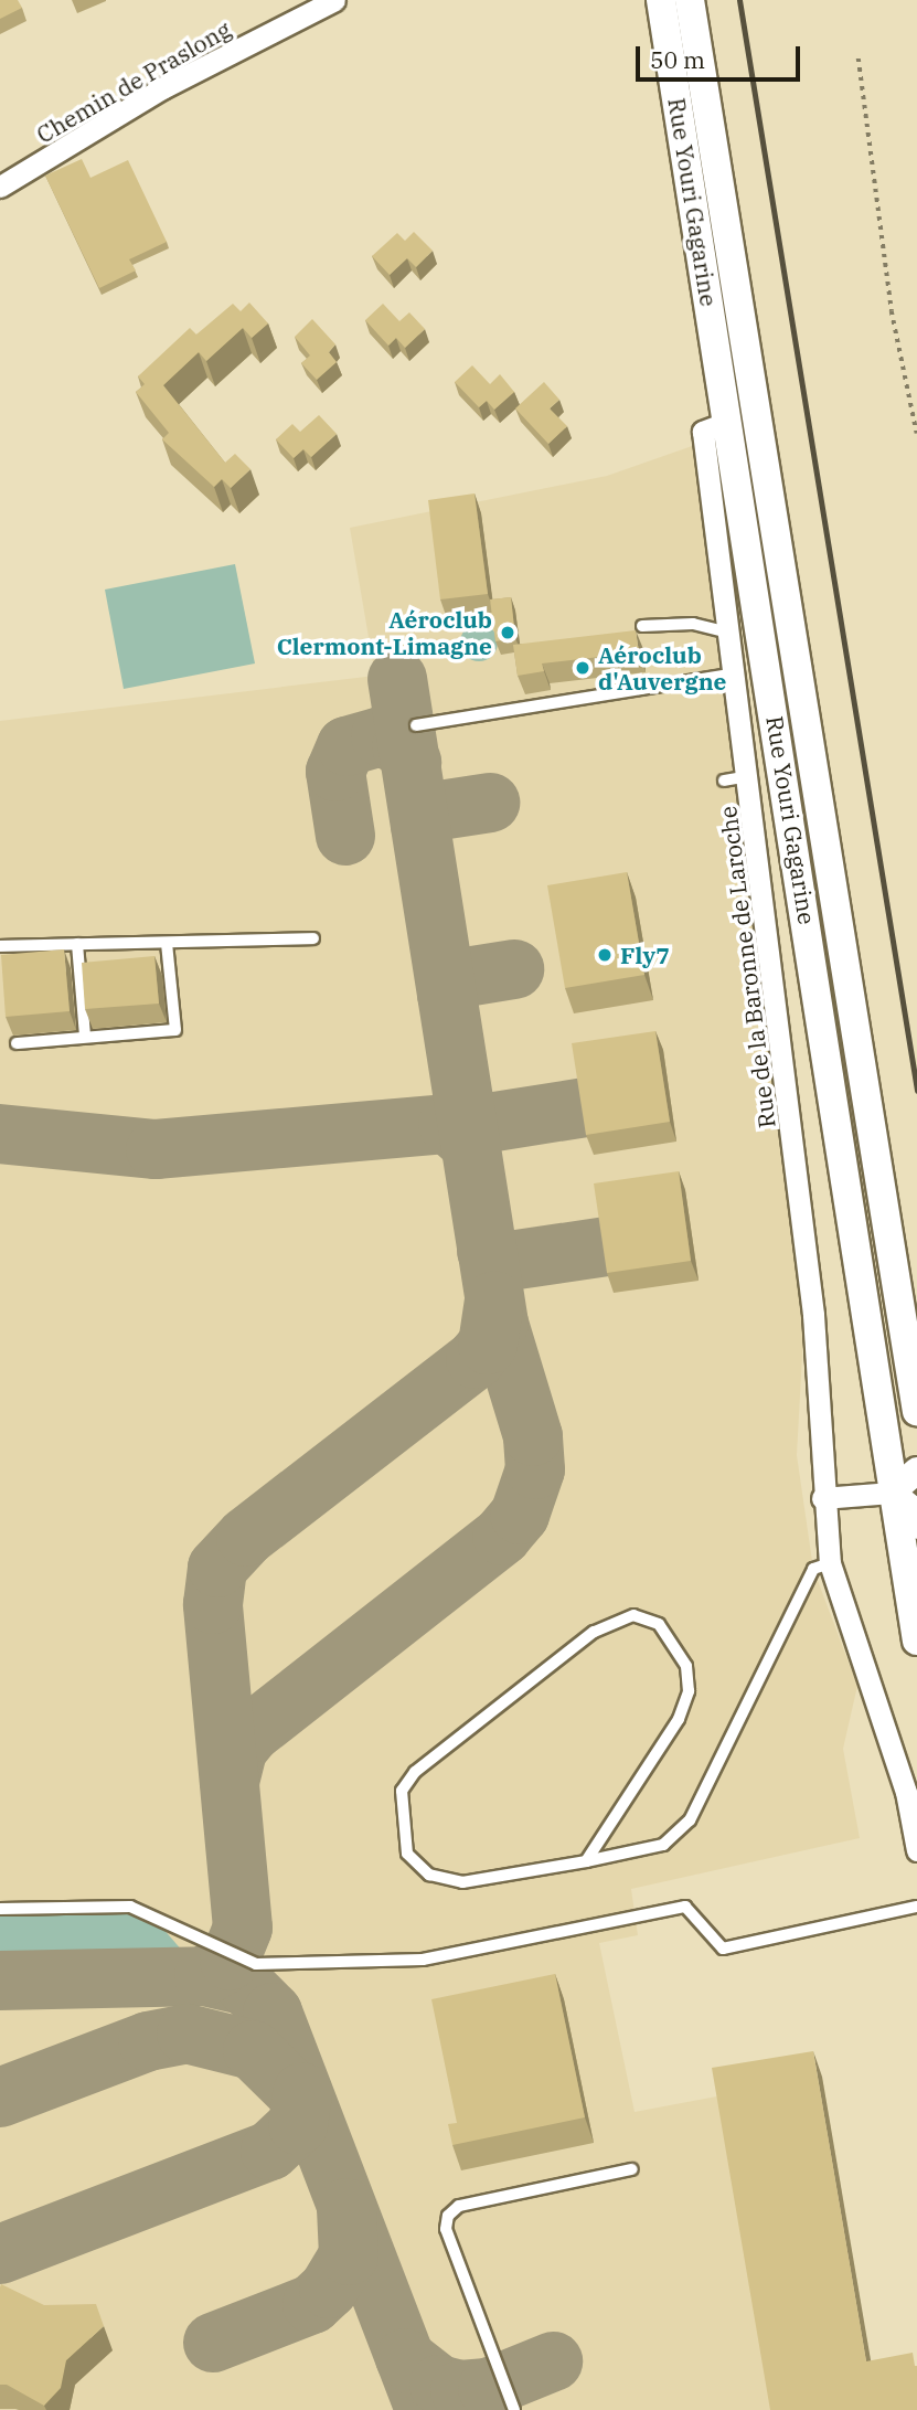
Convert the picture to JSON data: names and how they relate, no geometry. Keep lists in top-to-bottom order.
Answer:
{
  "streets": {
    "main road": ["Rue Youri Gagarine"],
    "street": ["Chemin de Praslong", "Rue de la Baronne de Laroche"]
  },
  "crossings": [
    ["Rue Youri Gagarine", "Rue de la Baronne de Laroche"]
  ],
  "places": ["Aéroclub Clermont-Limagne", "Aéroclub d'Auvergne", "Fly7"],
  "scale_bar": "50 m"
}
